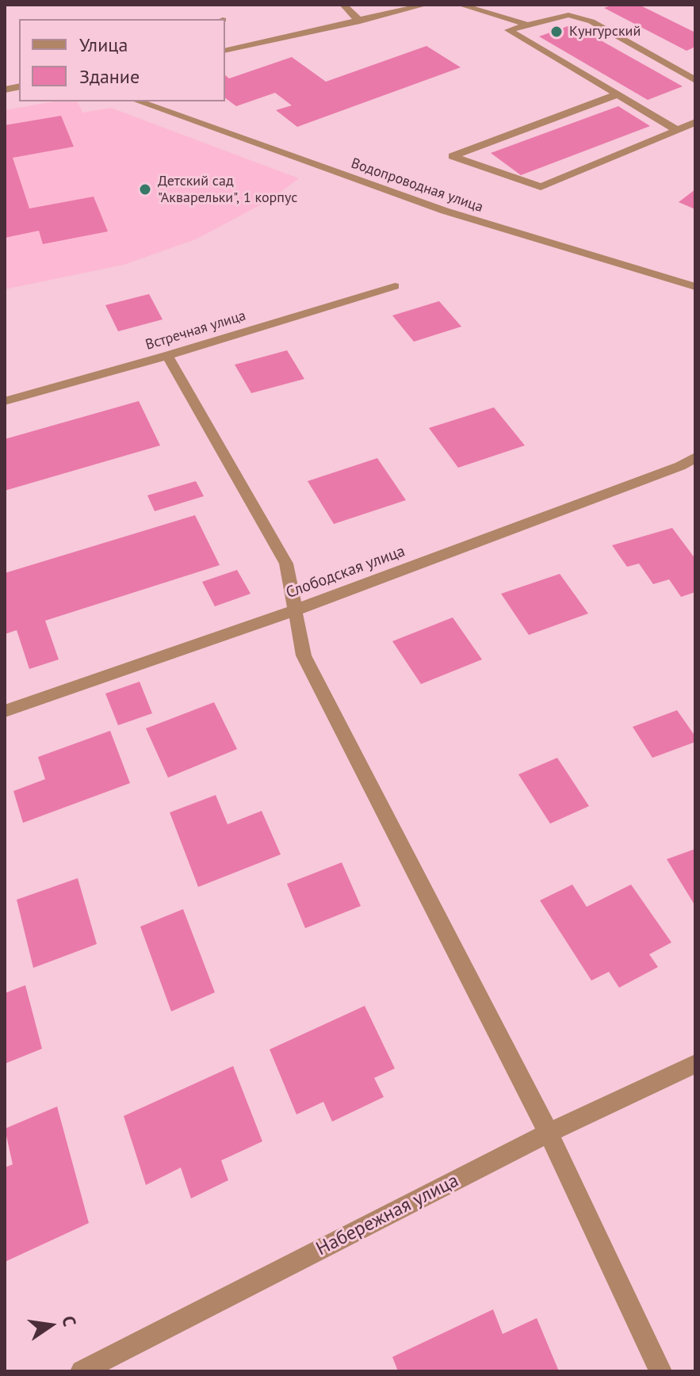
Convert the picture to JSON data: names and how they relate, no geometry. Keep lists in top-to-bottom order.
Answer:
{
  "streets": {
    "street": [
      "Водопроводная улица",
      "Встречная улица",
      "Слободская улица",
      "Набережная улица"
    ]
  },
  "places": ["Кунгурский", "Детский сад \"Акварельки\", 1 корпус"],
  "legend": ["Улица", "Здание"],
  "north": "right"
}
